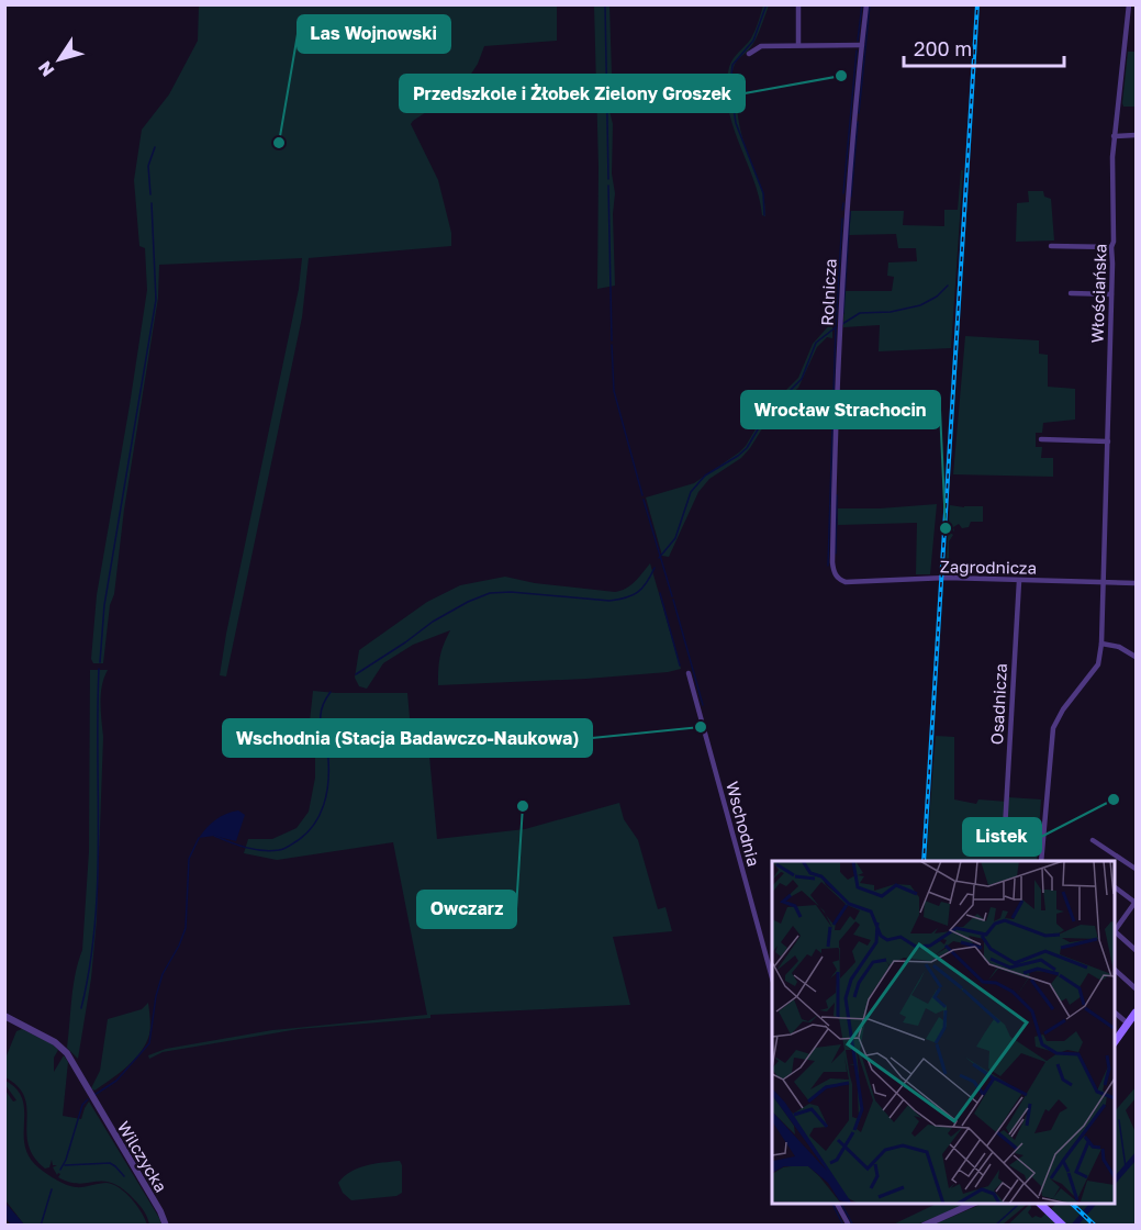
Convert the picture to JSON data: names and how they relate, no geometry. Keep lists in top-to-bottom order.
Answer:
{
  "streets": {
    "street": [
      "Rolnicza",
      "Włościańska",
      "Zagrodnicza",
      "Osadnicza",
      "Wschodnia",
      "Wilczycka"
    ]
  },
  "crossings": [
    ["Rolnicza", "Zagrodnicza"],
    ["Włościańska", "Zagrodnicza"],
    ["Zagrodnicza", "Osadnicza"]
  ],
  "places": [
    "Przedszkole i Żłobek Zielony Groszek",
    "Las Wojnowski",
    "Wrocław Strachocin",
    "Wschodnia (Stacja Badawczo-Naukowa)",
    "Listek",
    "Owczarz"
  ],
  "scale_bar": "200 m",
  "north": "bottom left"
}
